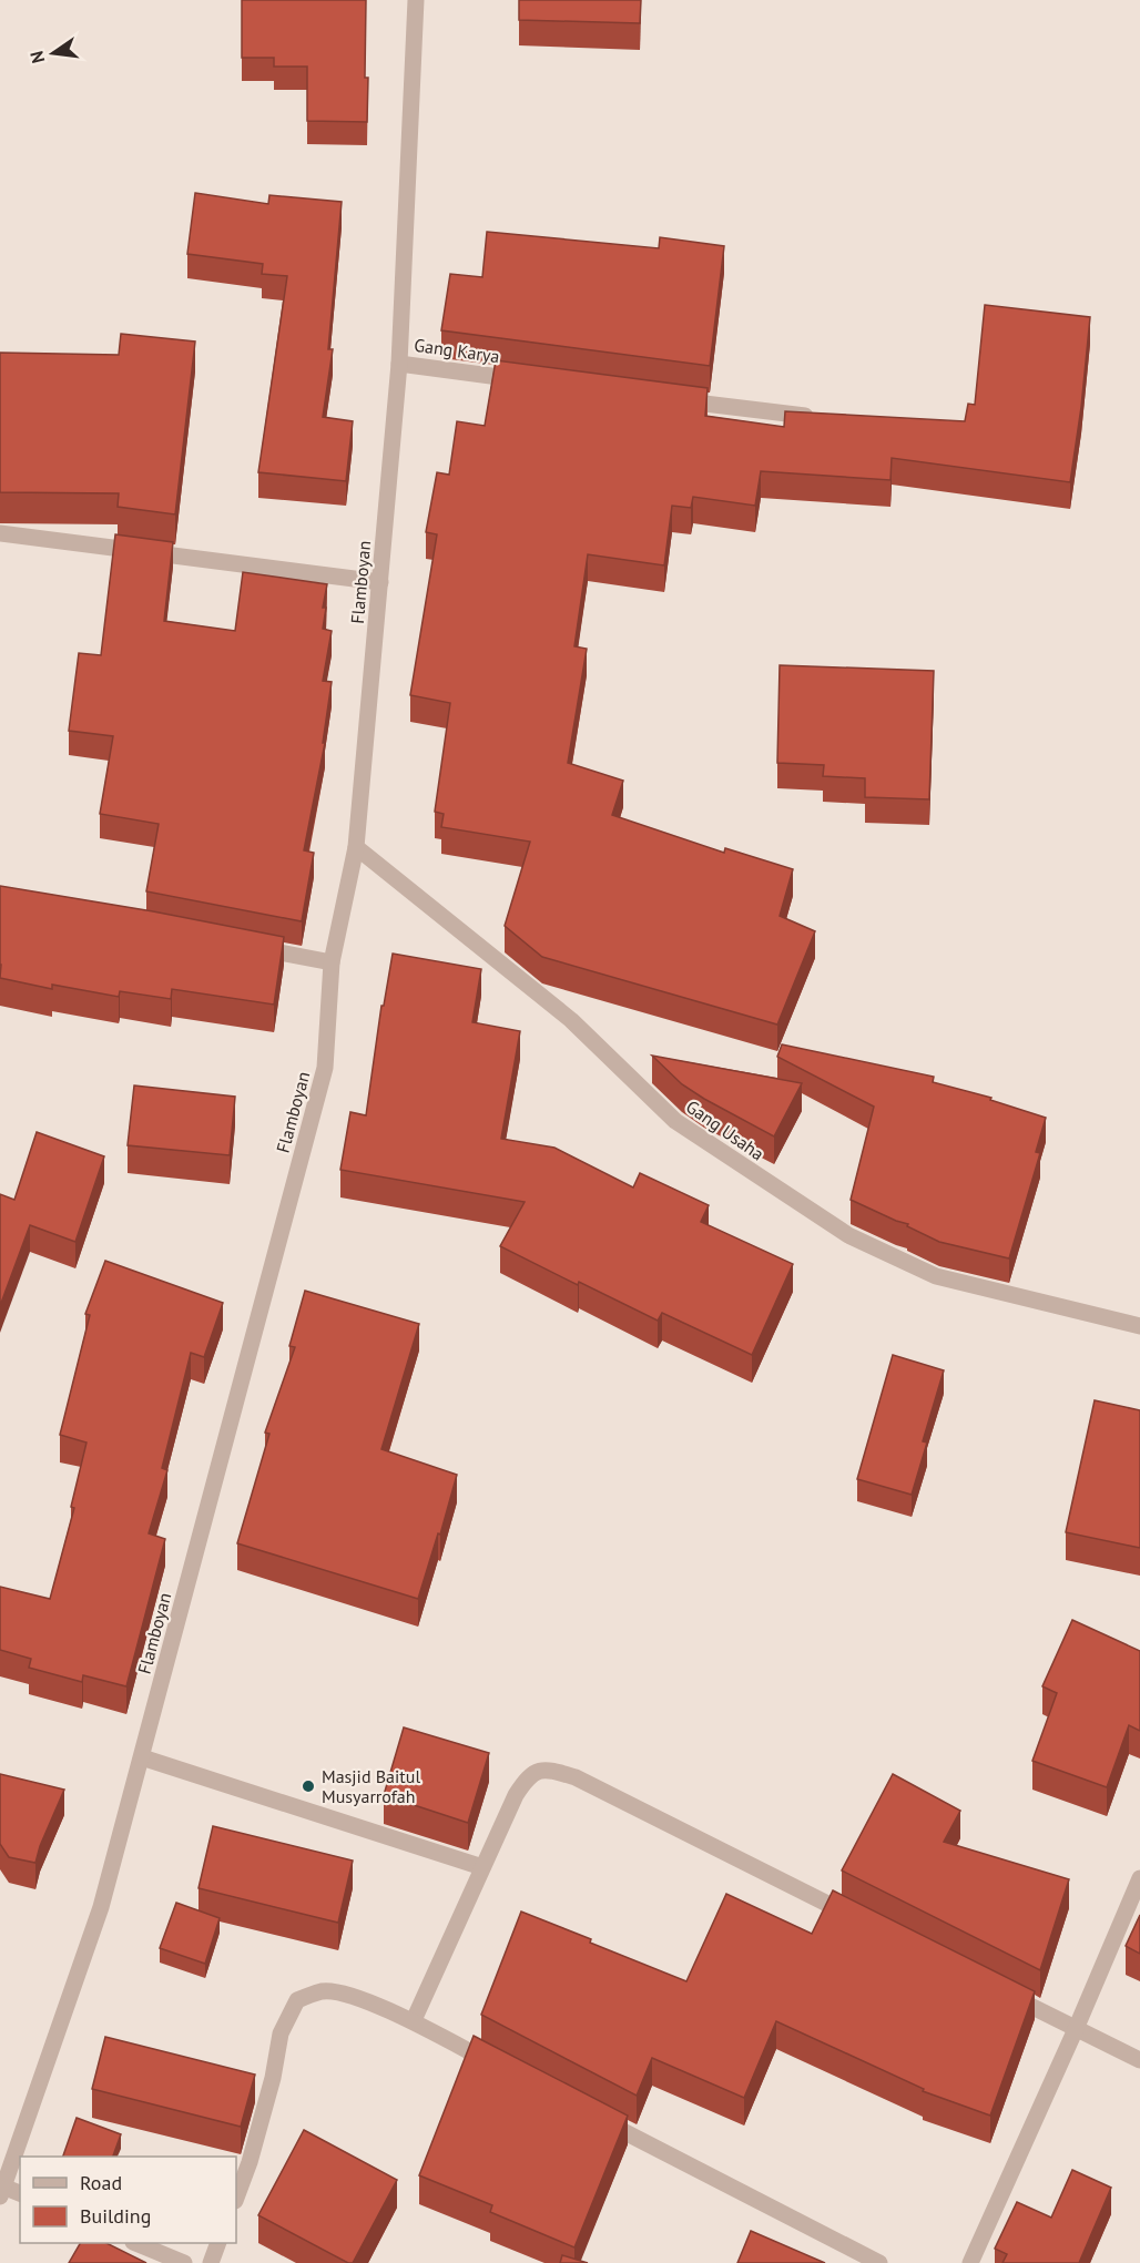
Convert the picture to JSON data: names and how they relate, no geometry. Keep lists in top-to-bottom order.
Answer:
{
  "streets": {
    "street": ["Gang Karya", "Flamboyan", "Gang Usaha"]
  },
  "crossings": [
    ["Gang Karya", "Flamboyan"],
    ["Flamboyan", "Gang Usaha"]
  ],
  "places": ["Masjid Baitul Musyarrofah"],
  "legend": ["Road", "Building"],
  "north": "left"
}
